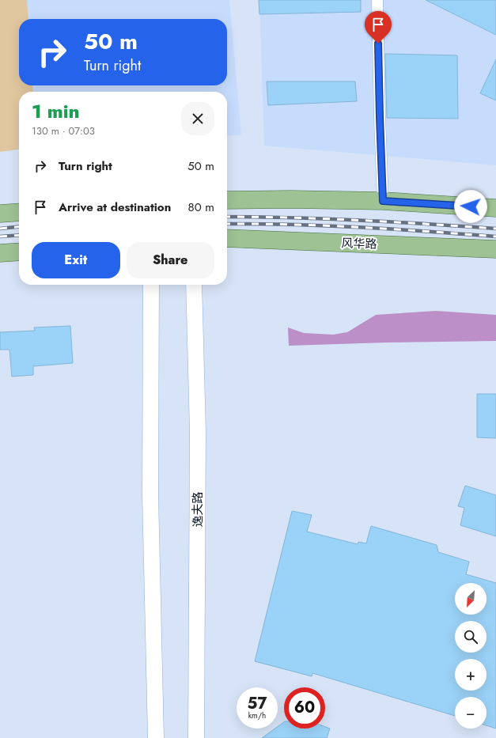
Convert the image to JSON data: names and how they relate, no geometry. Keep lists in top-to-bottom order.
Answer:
{
  "streets": {
    "main road": ["风华路", "逸夫路"]
  },
  "north": "bottom left",
  "page": {
    "turn": ["50 m", "Turn right"],
    "heading": ["1 min", "130 m · 07:03"],
    "list": [
      {
        "name": "Turn right",
        "value": "50 m"
      },
      {
        "name": "Arrive at destination",
        "value": "80 m"
      }
    ],
    "buttons": ["Exit", "Share"],
    "map_buttons": ["+", "−"],
    "speed": "57 km/h",
    "limit": "60"
  }
}
